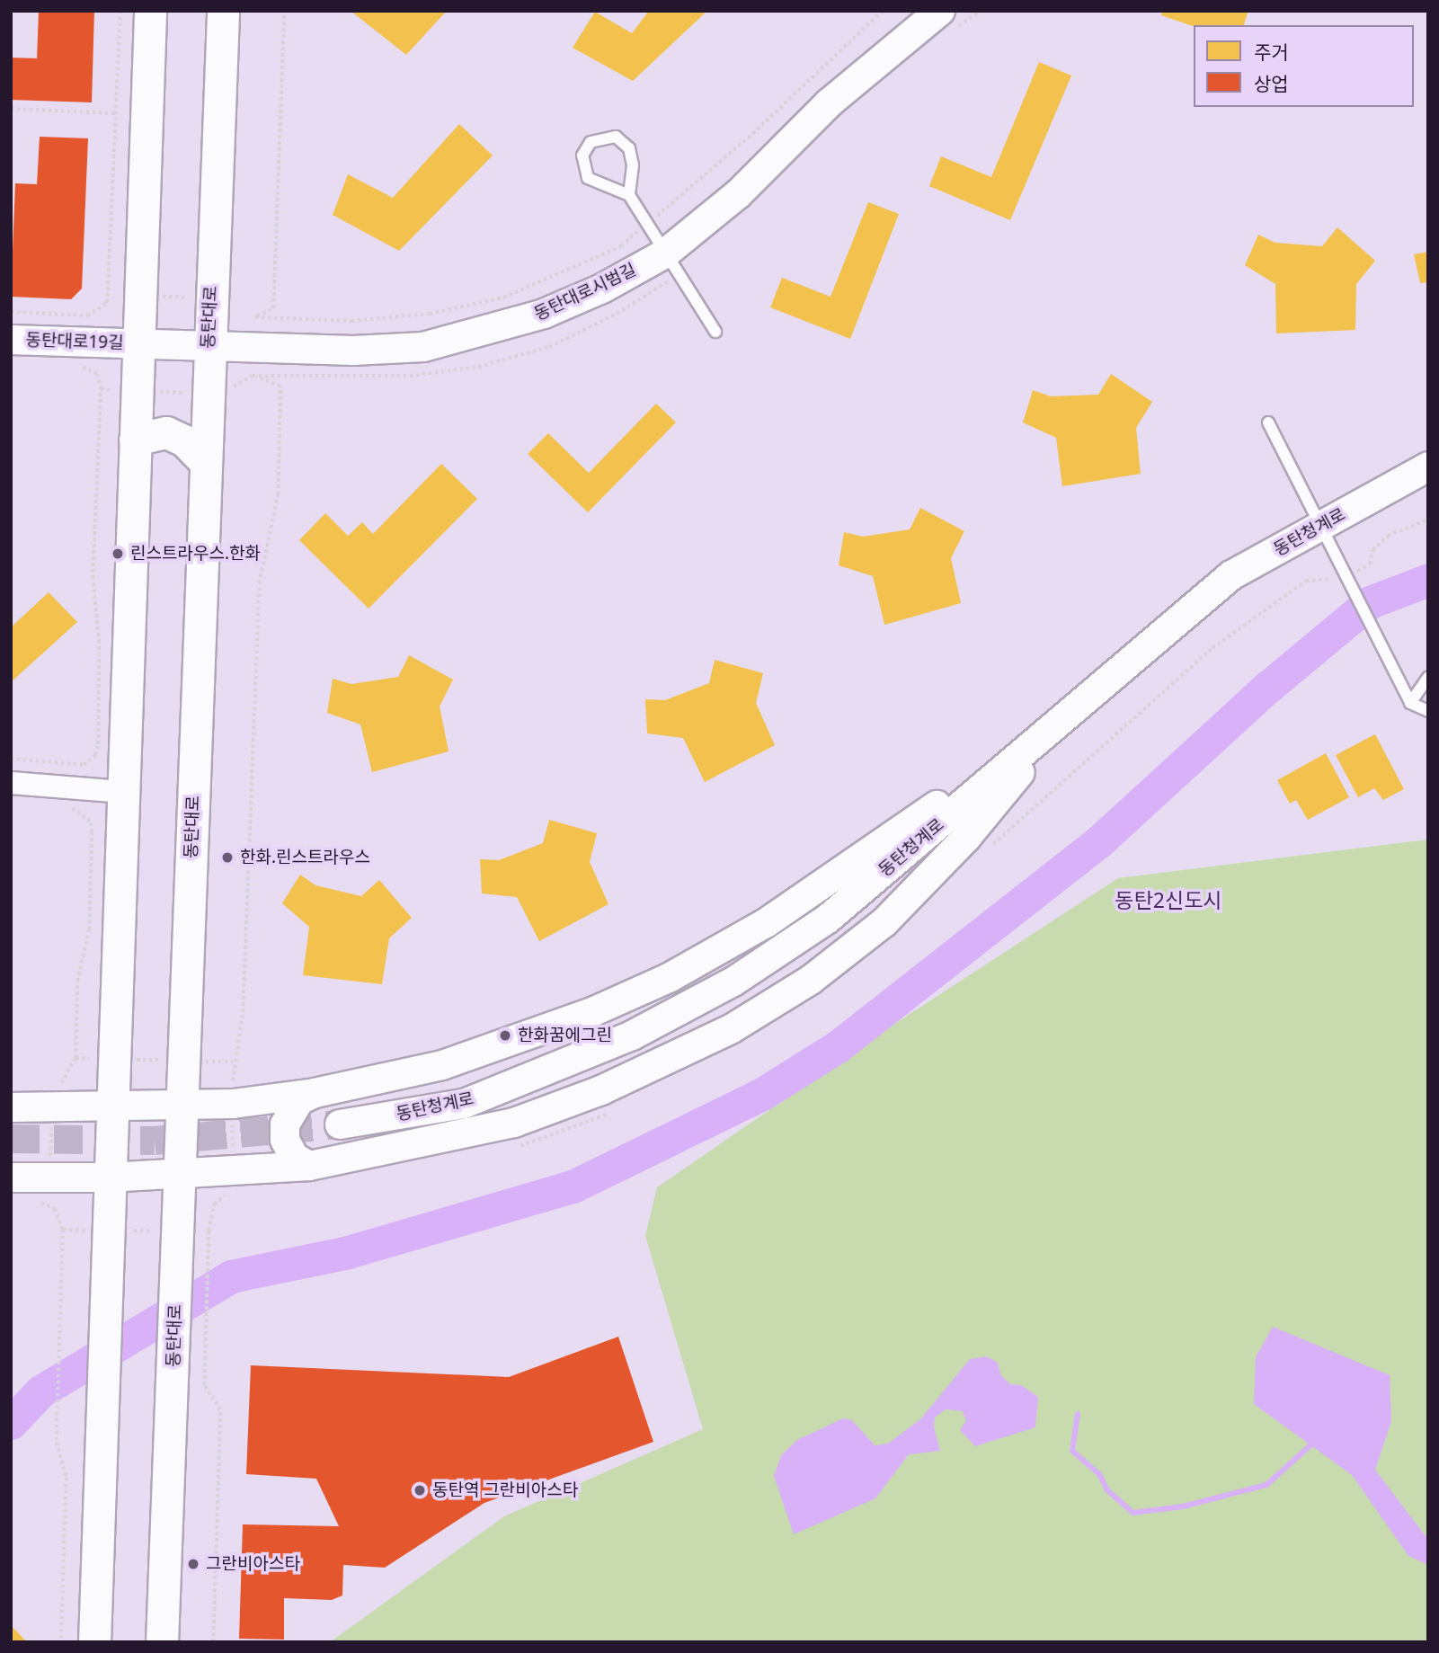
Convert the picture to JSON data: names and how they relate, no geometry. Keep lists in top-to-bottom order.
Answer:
{
  "streets": {
    "main road": ["동탄대로"],
    "street": ["동탄대로시범길", "동탄대로19길", "동탄청계로"]
  },
  "crossings": [
    ["동탄대로시범길", "동탄대로"],
    ["동탄대로시범길", "동탄대로19길"]
  ],
  "districts": ["동탄2신도시"],
  "places": [
    "린스트라우스.한화",
    "한화.린스트라우스",
    "한화꿈에그린",
    "동탄역 그란비아스타",
    "그란비아스타"
  ],
  "legend": ["주거", "상업"]
}
